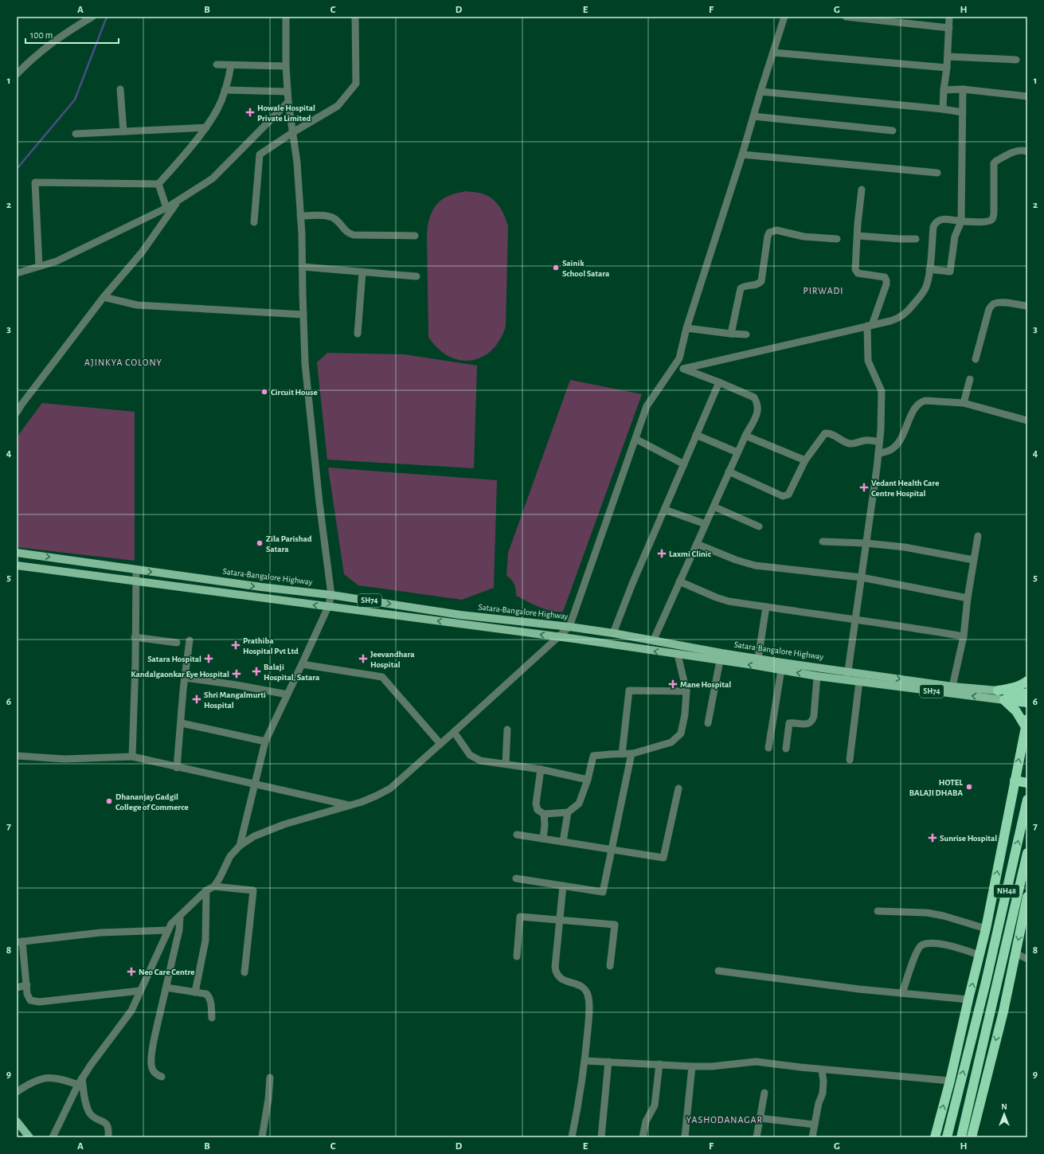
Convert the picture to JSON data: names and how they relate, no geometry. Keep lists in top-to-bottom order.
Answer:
{
  "streets": {
    "highway": ["Satara-Bangalore Highway", "SH74", "NH48"]
  },
  "districts": ["PIRWADI", "AJINKYA COLONY", "YASHODANAGAR"],
  "places": {
    "health": [
      "Howale Hospital Private Limited",
      "Vedant Health Care Centre Hospital",
      "Laxmi Clinic",
      "Prathiba Hospital Pvt Ltd",
      "Satara Hospital",
      "Jeevandhara Hospital",
      "Balaji Hospital, Satara",
      "Kandalgaonkar Eye Hospital",
      "Mane Hospital",
      "Shri Mangalmurti Hospital",
      "Sunrise Hospital",
      "Neo Care Centre"
    ],
    "other": [
      "Sainik School Satara",
      "Circuit House",
      "Zila Parishad Satara",
      "HOTEL BALAJI DHABA",
      "Dhananjay Gadgil College of Commerce"
    ]
  },
  "scale_bar": "100 m",
  "north": "top",
  "grid": {
    "columns": [
      "A",
      "B",
      "C",
      "D",
      "E",
      "F",
      "G",
      "H"
    ],
    "rows": [
      "1",
      "2",
      "3",
      "4",
      "5",
      "6",
      "7",
      "8",
      "9"
    ]
  }
}
